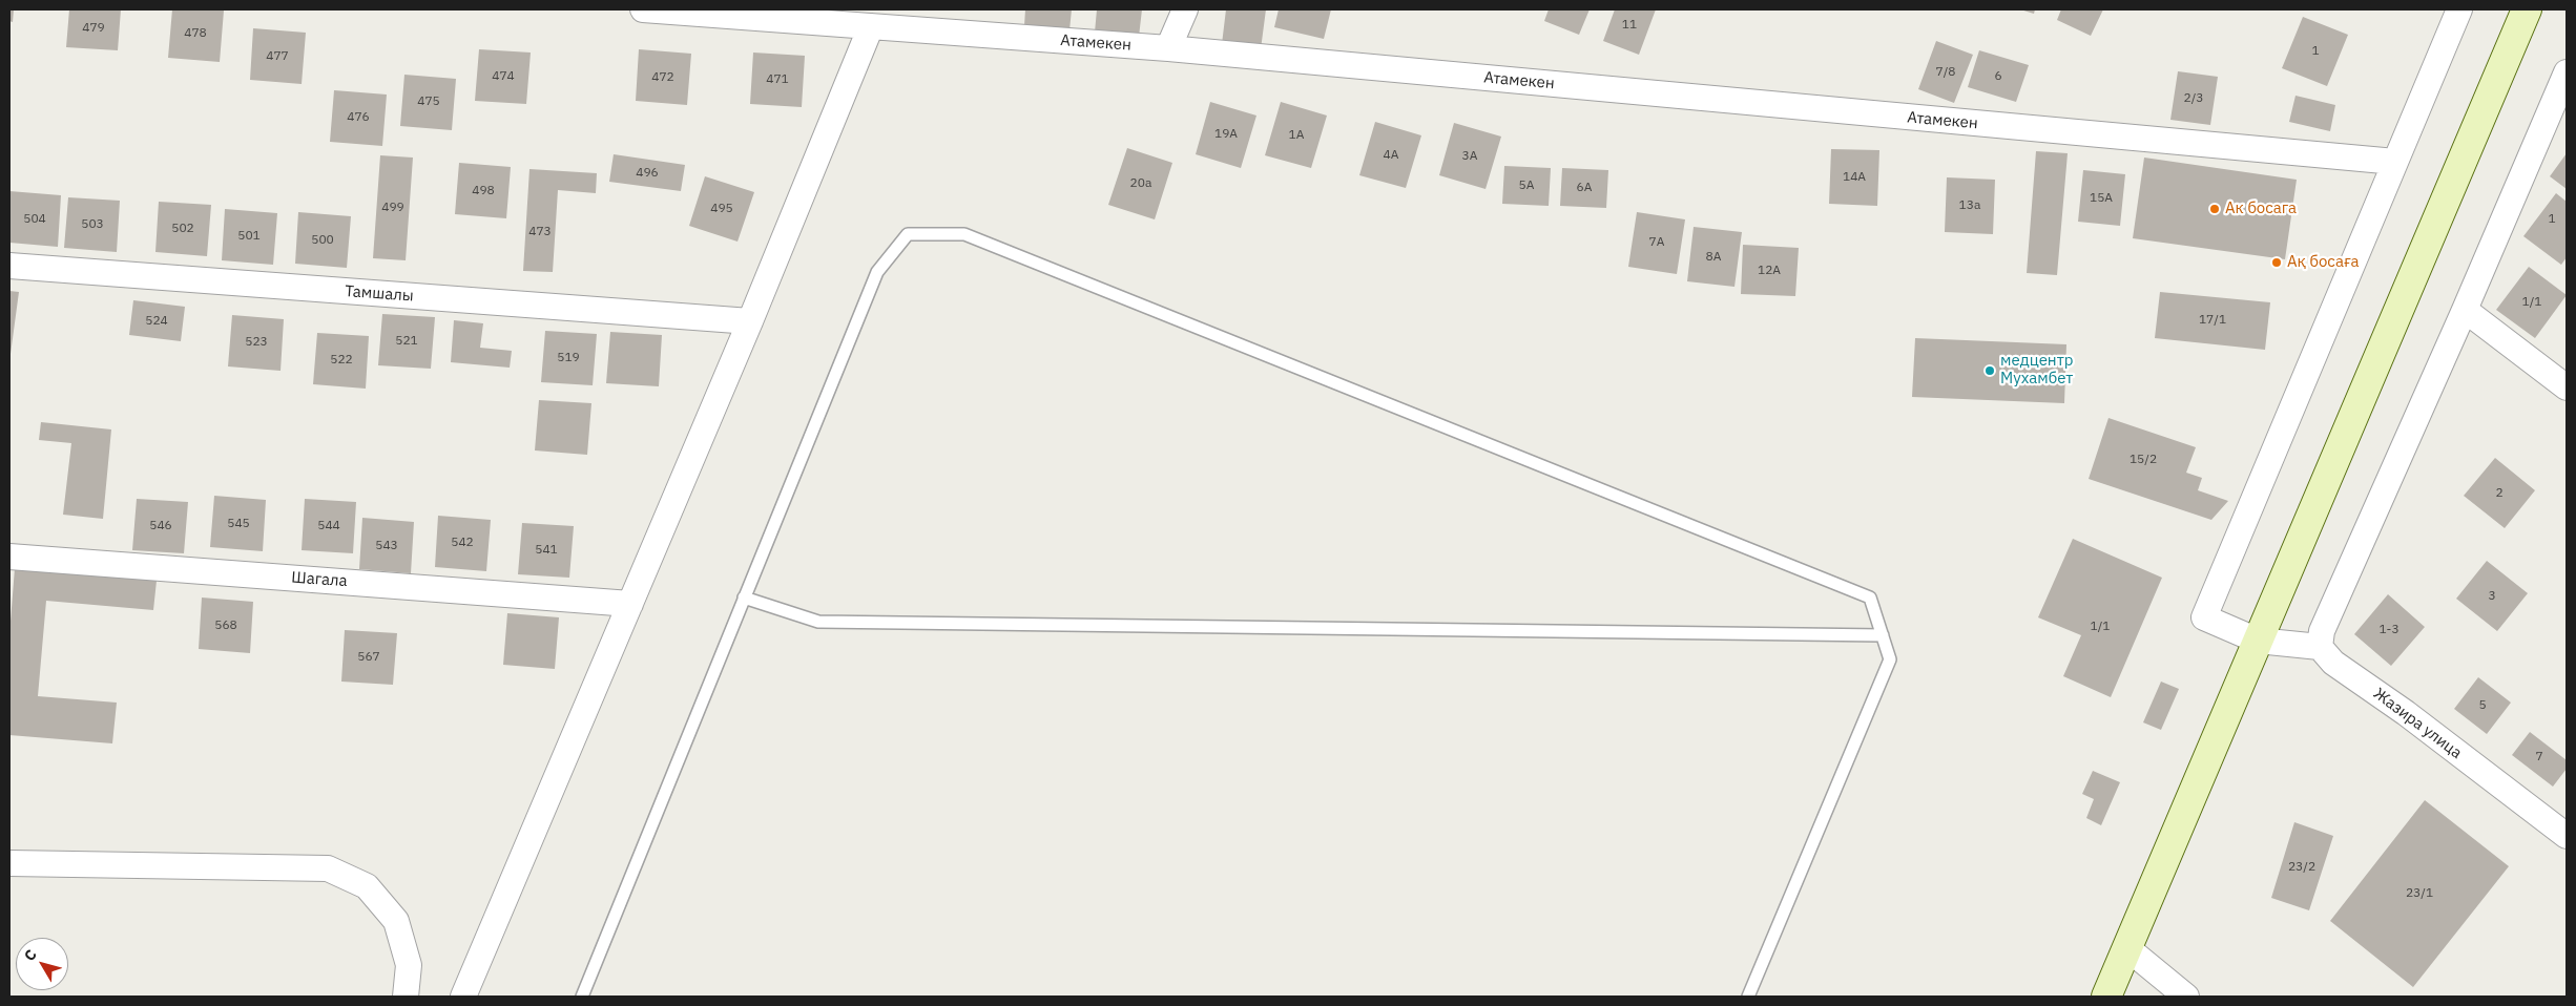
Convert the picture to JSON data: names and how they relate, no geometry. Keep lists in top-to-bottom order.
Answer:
{
  "streets": {
    "street": [
      "Атамекен",
      "Тамшалы",
      "Шагала",
      "Жазира улица"
    ]
  },
  "places": ["Ак босага", "Ақ босаға", "медцентр Мухамбет"],
  "house_numbers": [
    "11",
    "479",
    "478",
    "1",
    "477",
    "7/8",
    "474",
    "6",
    "472",
    "471",
    "2/3",
    "475",
    "476",
    "19А",
    "1А",
    "4А",
    "3А",
    "496",
    "14А",
    "20а",
    "5А",
    "6А",
    "498",
    "15А",
    "13а",
    "499",
    "495",
    "504",
    "1",
    "503",
    "502",
    "473",
    "501",
    "500",
    "7А",
    "8А",
    "12А",
    "1/1",
    "17/1",
    "524",
    "521",
    "523",
    "519",
    "522",
    "15/2",
    "2",
    "545",
    "546",
    "544",
    "542",
    "543",
    "541",
    "3",
    "568",
    "1/1",
    "1-3",
    "567",
    "5",
    "7",
    "23/2",
    "23/1"
  ],
  "north": "top left"
}
